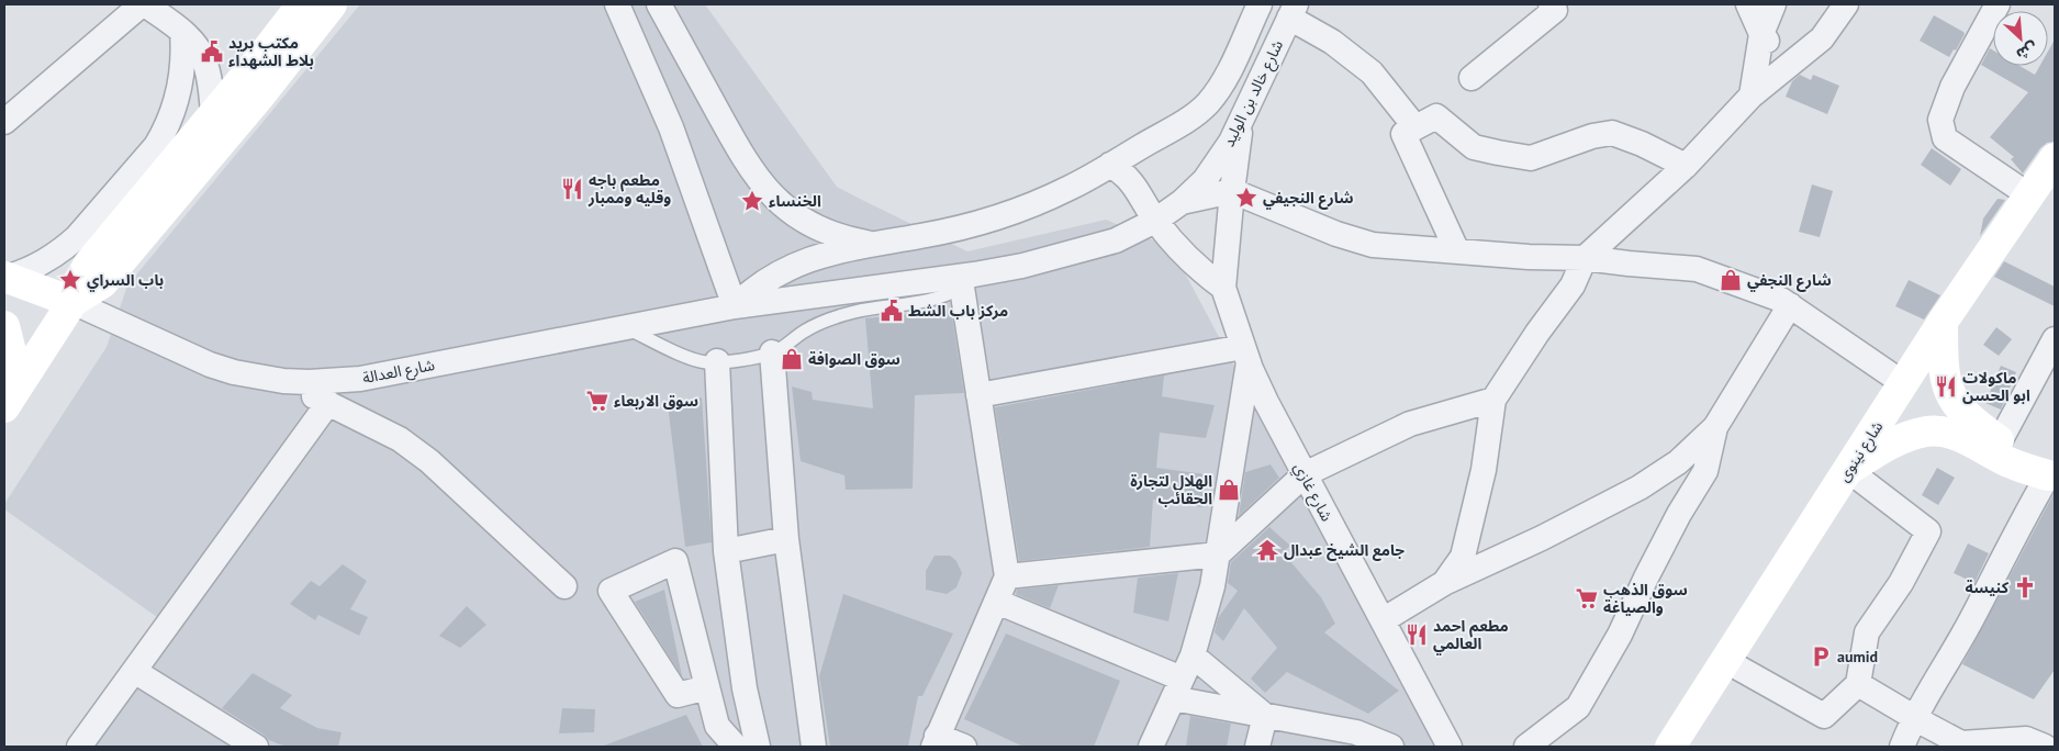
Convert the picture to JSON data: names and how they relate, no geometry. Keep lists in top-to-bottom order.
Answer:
{
  "streets": {
    "main road": ["شارع نينوى"],
    "street": ["شارع خالد بن الوليد", "شارع العدالة", "شارع غازي"]
  },
  "crossings": [
    ["شارع خالد بن الوليد", "شارع العدالة"],
    ["شارع خالد بن الوليد", "شارع غازي"]
  ],
  "places": {
    "public building": ["مكتب بريد بلاط الشهداء", "مركز باب الشط"],
    "restaurant": ["مطعم باجه وقليه وممبار", "ماكولات ابو الحسن", "مطعم احمد العالمي"],
    "place": ["شارع النجيفي", "الخنساء", "باب السراي"],
    "shop": ["شارع النجفي", "سوق الصوافة", "الهلال لتجارة الحقائب"],
    "supermarket": ["سوق الاربعاء", "سوق الذهب والصياغة"],
    "temple": ["جامع الشيخ عبدال"],
    "church": ["كنيسة"],
    "parking": ["aumid"]
  },
  "north": "bottom right"
}
